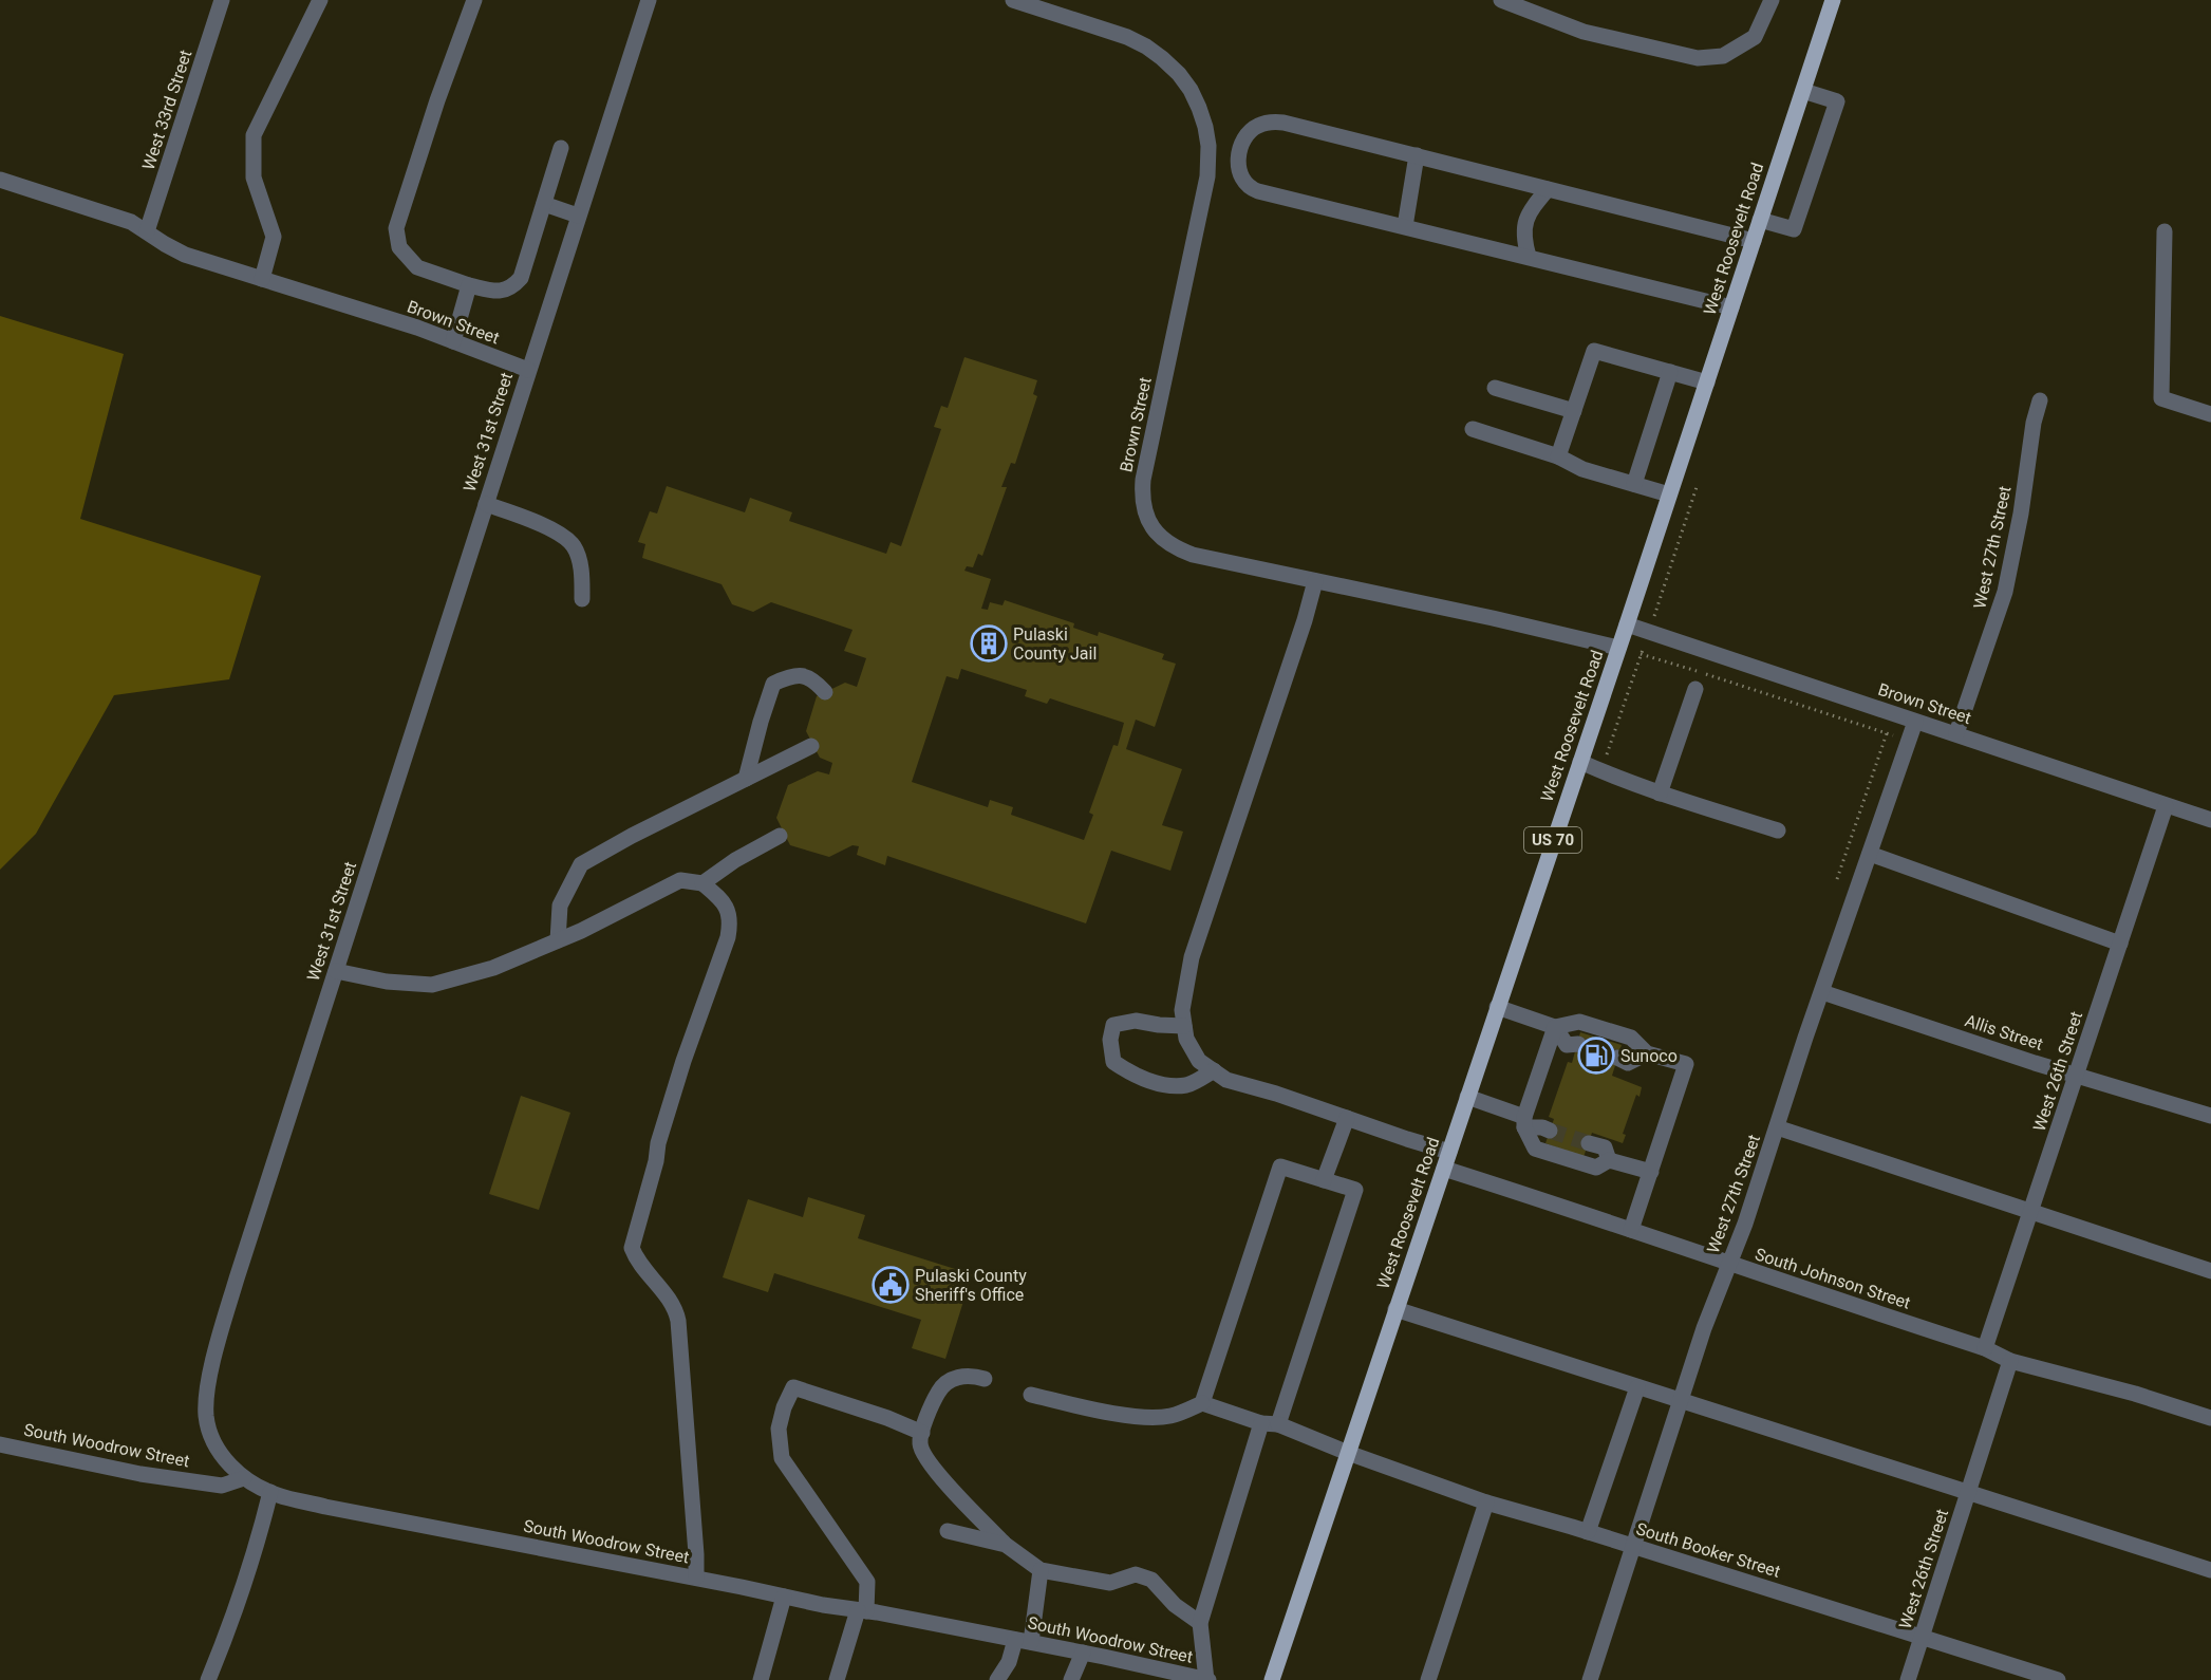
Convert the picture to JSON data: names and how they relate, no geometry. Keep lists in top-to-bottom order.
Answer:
{
  "streets": {
    "main road": ["West Roosevelt Road", "US 70"],
    "street": [
      "West 33rd Street",
      "Brown Street",
      "West 31st Street",
      "West 27th Street",
      "Allis Street",
      "West 26th Street",
      "South Johnson Street",
      "South Woodrow Street",
      "South Booker Street"
    ]
  },
  "crossings": [
    ["West 33rd Street", "Brown Street"],
    ["West Roosevelt Road", "Brown Street"],
    ["West Roosevelt Road", "South Johnson Street"],
    ["West Roosevelt Road", "South Booker Street"],
    ["Brown Street", "West 31st Street"],
    ["Brown Street", "West 27th Street"],
    ["Brown Street", "West 26th Street"],
    ["West 31st Street", "South Woodrow Street"],
    ["West 27th Street", "Allis Street"],
    ["West 27th Street", "South Johnson Street"],
    ["West 27th Street", "South Booker Street"],
    ["Allis Street", "West 26th Street"],
    ["West 26th Street", "South Johnson Street"],
    ["West 26th Street", "South Booker Street"]
  ],
  "places": {
    "building": ["Pulaski County Jail"],
    "fuel station": ["Sunoco"],
    "public building": ["Pulaski County Sheriff's Office"]
  }
}
